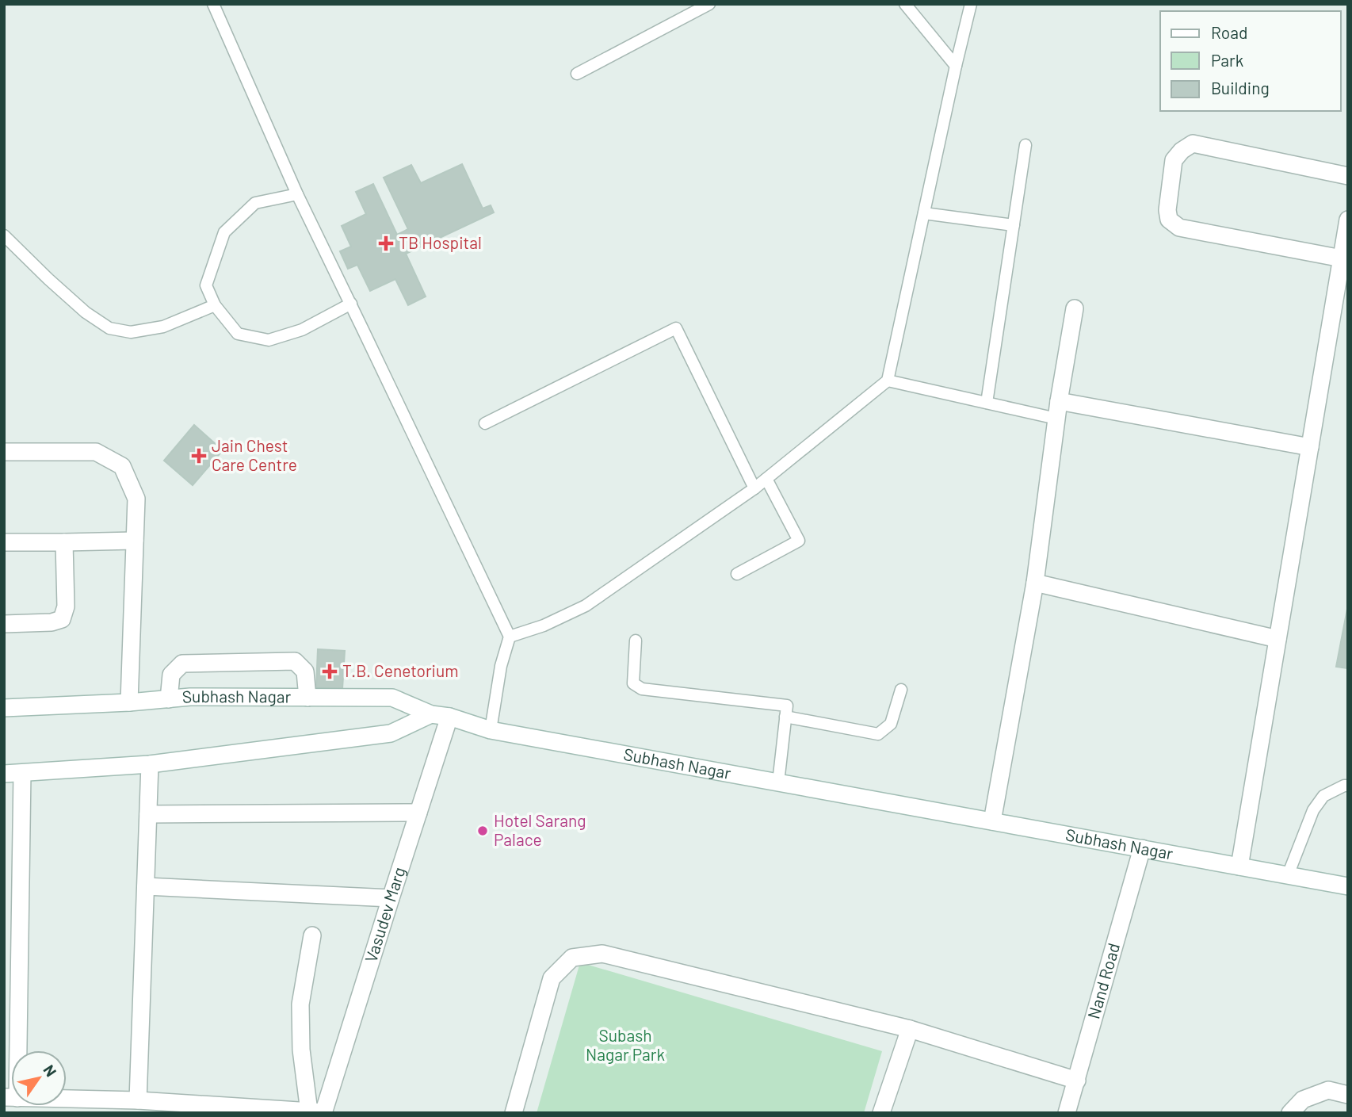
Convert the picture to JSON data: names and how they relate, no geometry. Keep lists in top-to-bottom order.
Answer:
{
  "streets": {
    "street": ["Subhash Nagar", "Vasudev Marg", "Nand Road"]
  },
  "crossings": [
    ["Subhash Nagar", "Vasudev Marg"],
    ["Subhash Nagar", "Nand Road"]
  ],
  "parks": ["Subash Nagar Park"],
  "places": {
    "health": ["TB Hospital", "Jain Chest Care Centre", "T.B. Cenetorium"],
    "other": ["Hotel Sarang Palace"]
  },
  "legend": ["Road", "Park", "Building"],
  "north": "top right"
}
